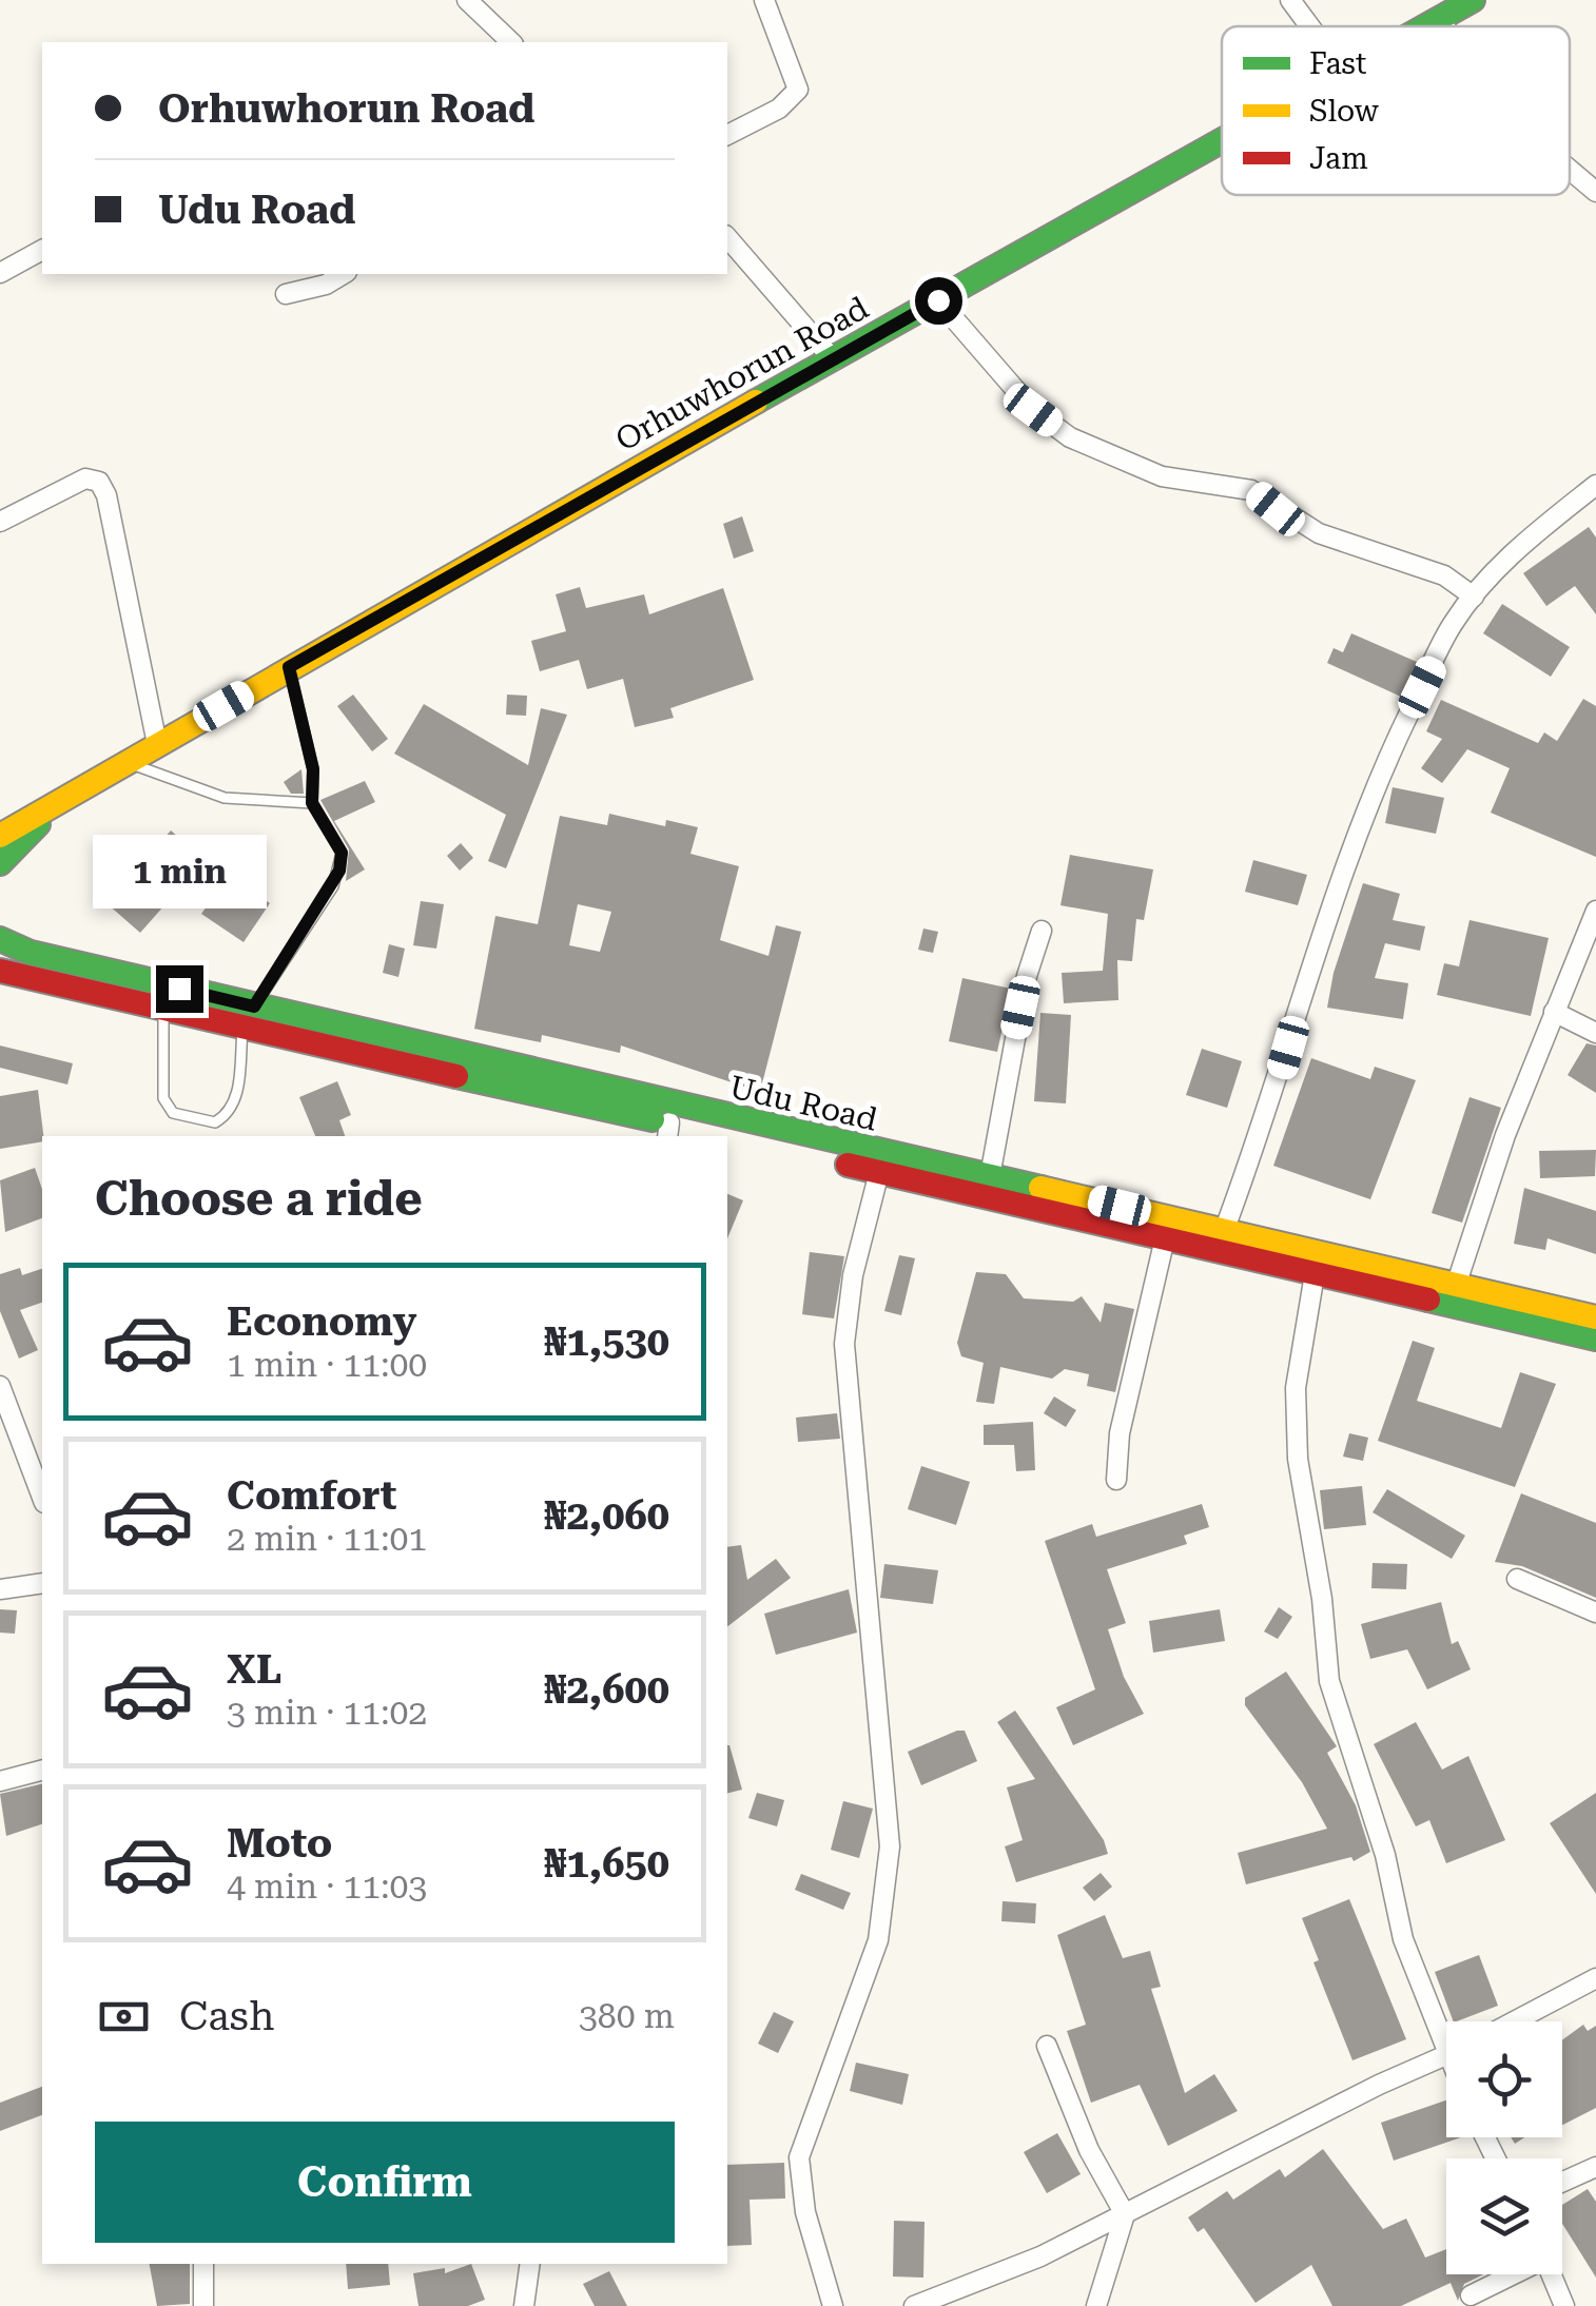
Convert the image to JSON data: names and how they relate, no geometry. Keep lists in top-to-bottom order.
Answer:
{
  "streets": {
    "main road": ["Orhuwhorun Road", "Udu Road"]
  },
  "legend": ["Fast", "Slow", "Jam"],
  "page": {
    "banner": ["Orhuwhorun Road", "Udu Road"],
    "bubble": "1 min",
    "heading": "Choose a ride",
    "list": [
      {
        "name": "Economy",
        "note": "1 min · 11:00",
        "value": "₦1,530"
      },
      {
        "name": "Comfort",
        "note": "2 min · 11:01",
        "value": "₦2,060"
      },
      {
        "name": "XL",
        "note": "3 min · 11:02",
        "value": "₦2,600"
      },
      {
        "name": "Moto",
        "note": "4 min · 11:03",
        "value": "₦1,650"
      }
    ],
    "pay": ["Cash", "380 m"],
    "buttons": "Confirm"
  }
}
